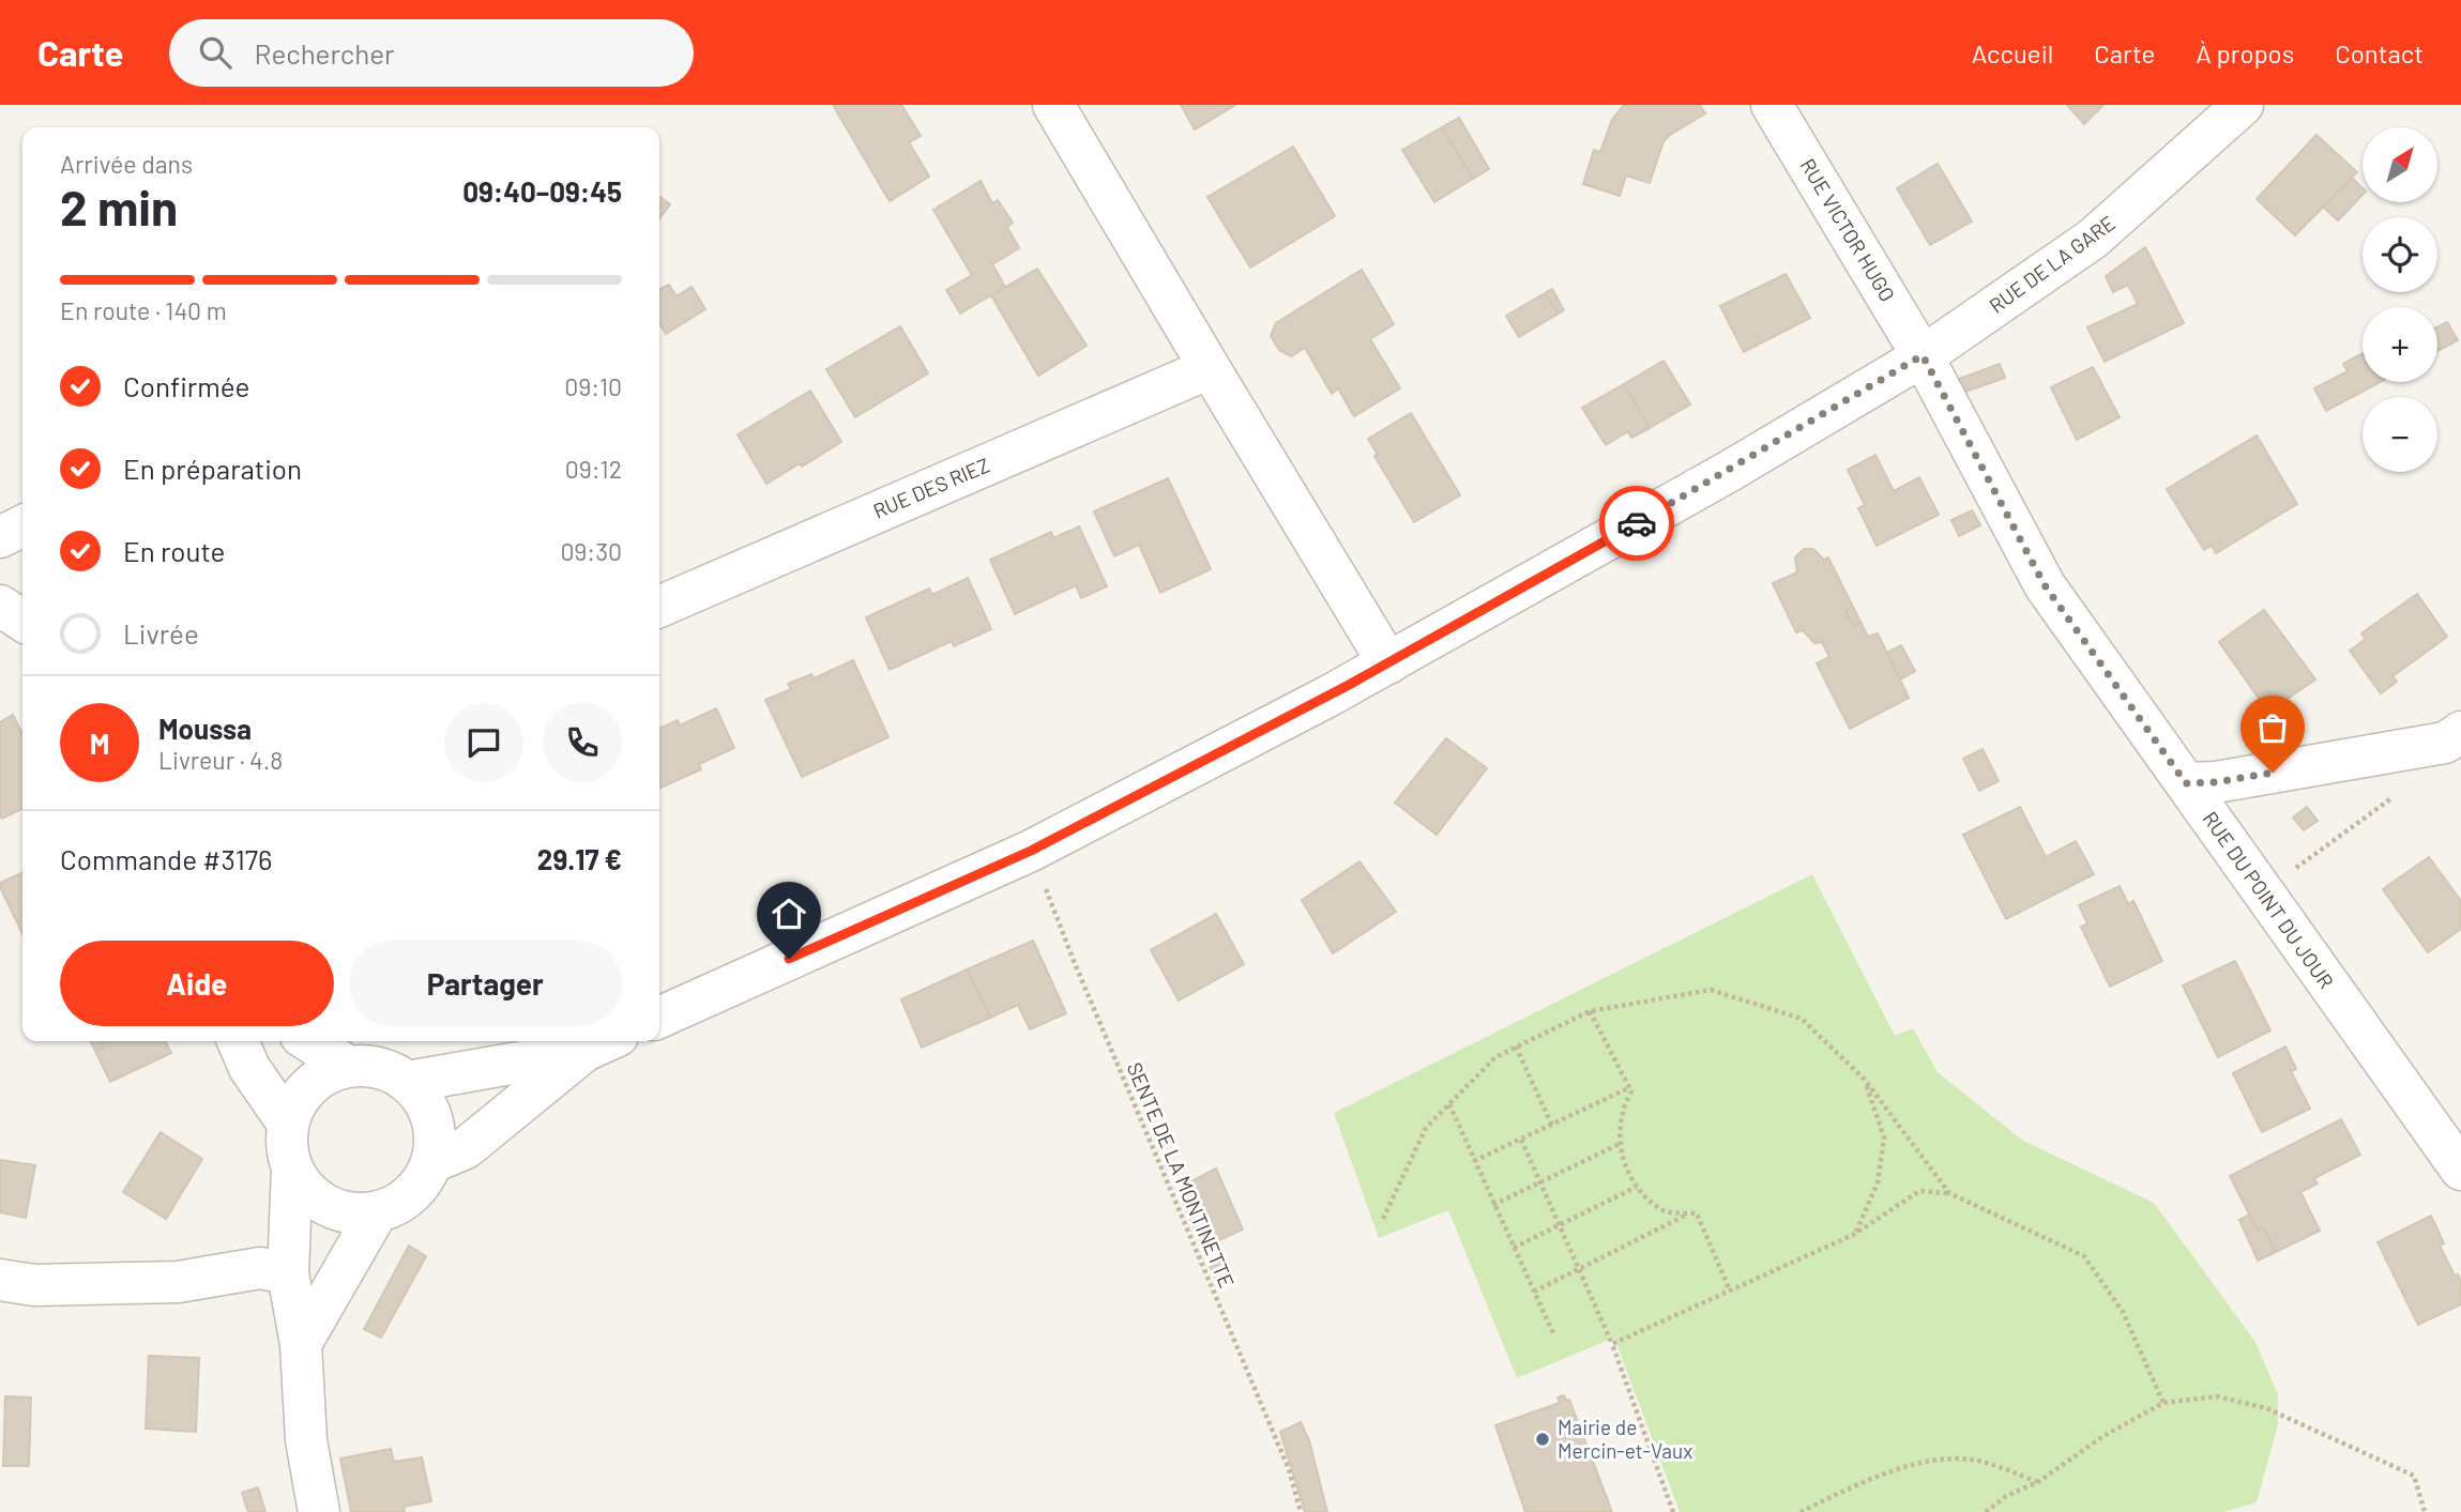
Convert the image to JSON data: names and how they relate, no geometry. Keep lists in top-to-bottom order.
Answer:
{
  "streets": {
    "street": [
      "RUE VICTOR HUGO",
      "RUE DE LA GARE",
      "RUE DES RIEZ",
      "RUE DU POINT DU JOUR"
    ],
    "path": ["SENTE DE LA MONTINETTE"]
  },
  "crossings": [
    ["RUE VICTOR HUGO", "RUE DE LA GARE"],
    ["RUE VICTOR HUGO", "RUE DU POINT DU JOUR"],
    ["RUE DE LA GARE", "RUE DU POINT DU JOUR"],
    ["RUE DE LA GARE", "SENTE DE LA MONTINETTE"]
  ],
  "places": ["Mairie de Mercin-et-Vaux"],
  "north": "top right",
  "page": {
    "header": "Carte",
    "search": "Rechercher",
    "nav": [
      "Accueil",
      "Carte",
      "À propos",
      "Contact"
    ],
    "map_buttons": ["+", "−"],
    "heading": ["2 min", "Arrivée dans", "09:40–09:45"],
    "panel": [
      "Moussa",
      "Livreur · 4.8",
      "Commande #3176",
      "29.17 €"
    ],
    "bar": "En route · 140 m",
    "list": [
      ["Confirmée", "09:10"],
      ["En préparation", "09:12"],
      ["En route", "09:30"],
      "Livrée"
    ],
    "round": "M",
    "buttons": ["Aide", "Partager"]
  }
}
